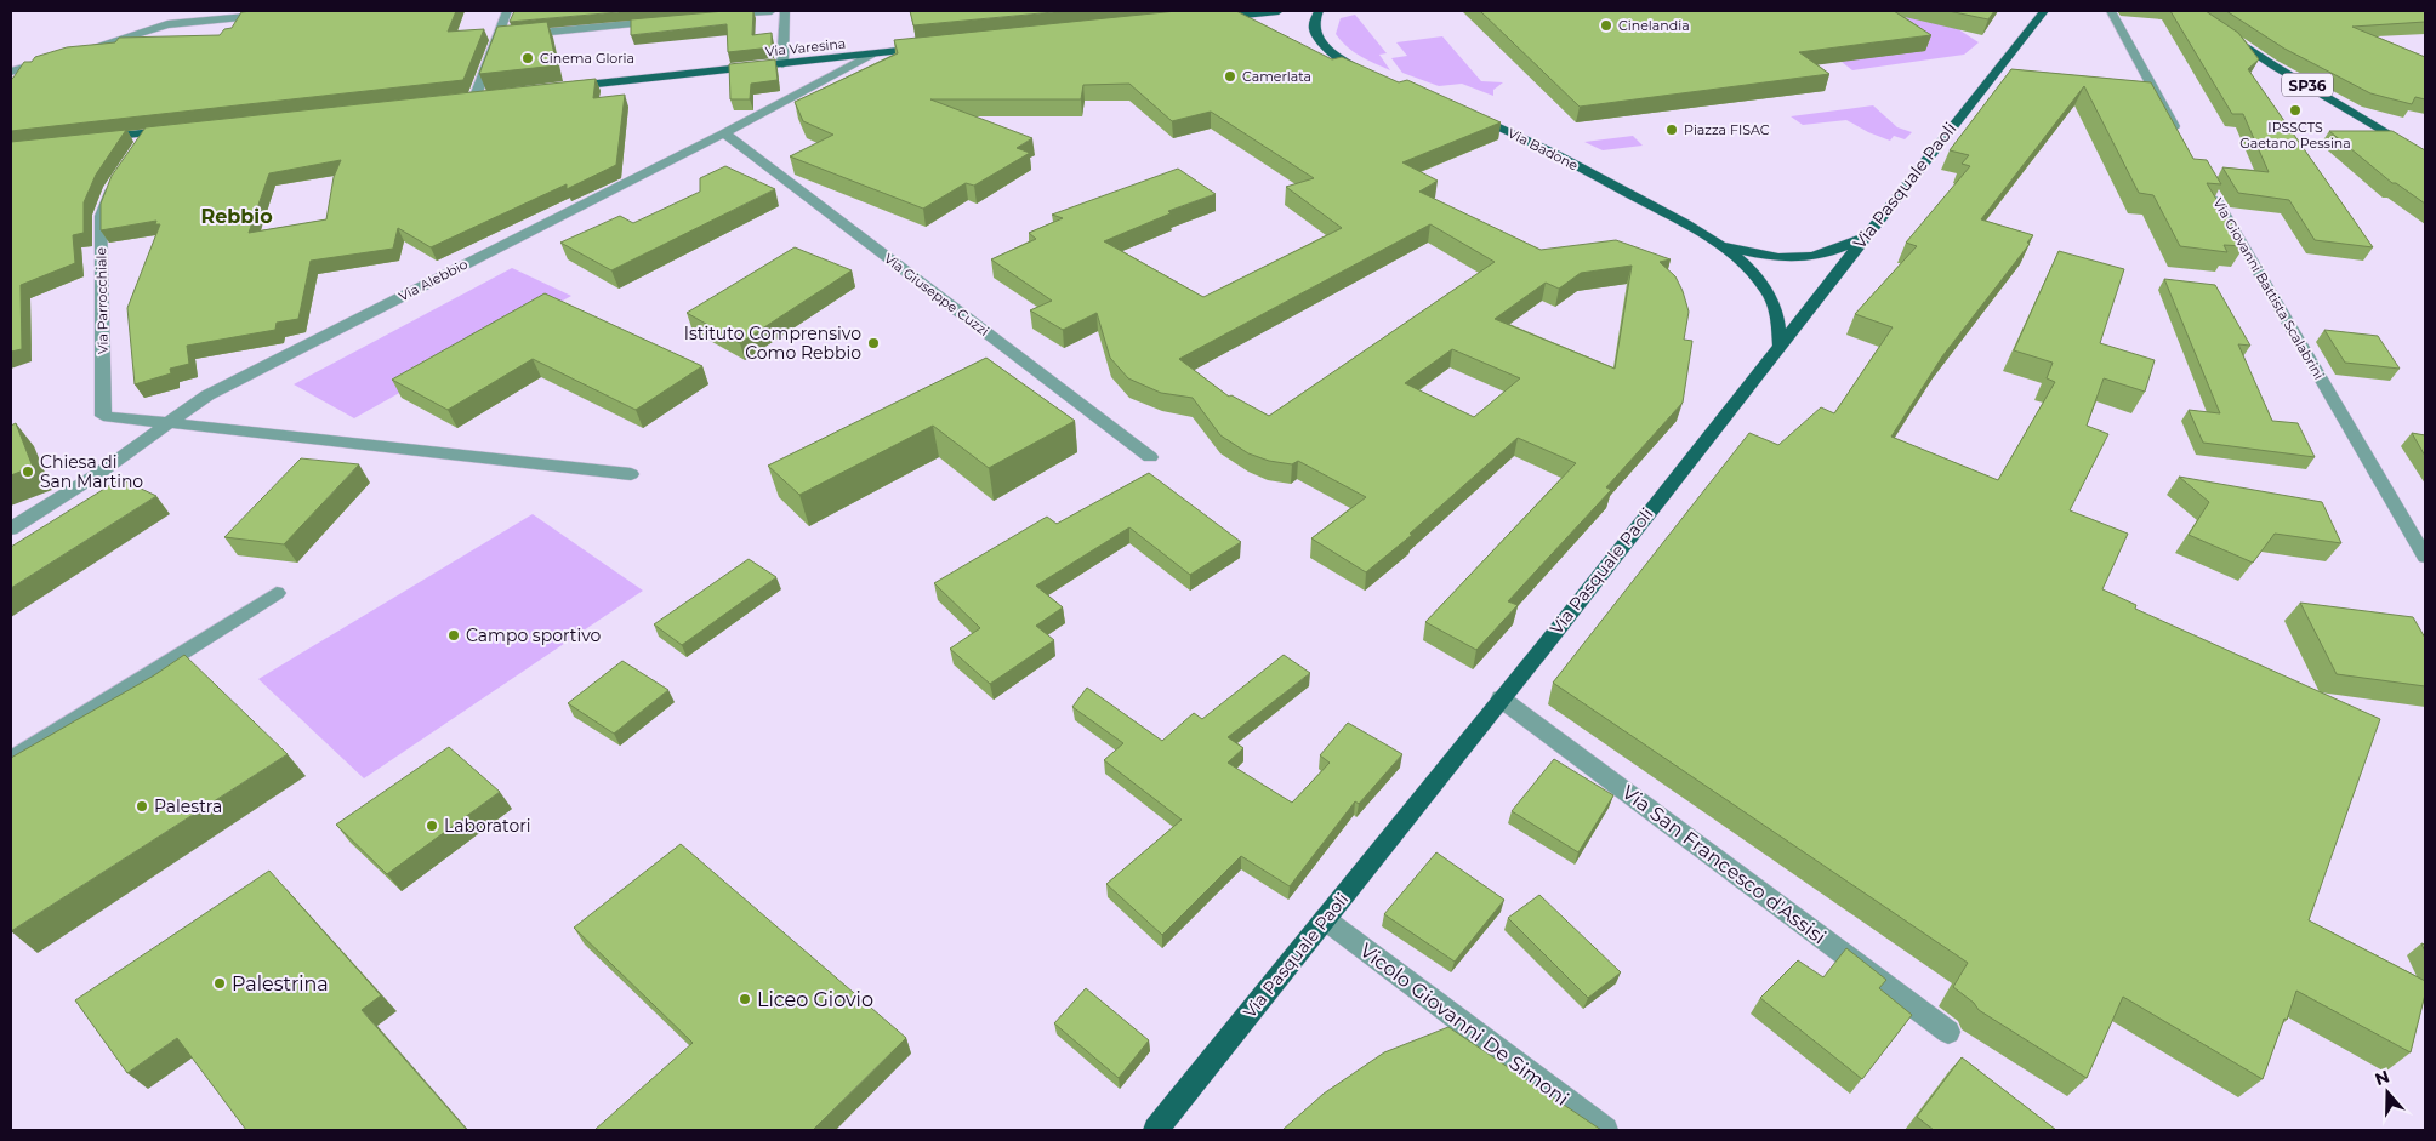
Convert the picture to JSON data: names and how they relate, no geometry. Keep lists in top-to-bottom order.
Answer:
{
  "streets": {
    "main road": [
      "Via Varesina",
      "SP36",
      "Via Badone",
      "Via Pasquale Paoli"
    ],
    "street": [
      "Via Alebbio",
      "Via Giovanni Battista Scalabrini",
      "Via Giuseppe Cuzzi",
      "Via Parrocchiale",
      "Via San Francesco d'Assisi",
      "Vicolo Giovanni De Simoni"
    ]
  },
  "crossings": [
    ["Via Varesina", "Via Alebbio"],
    ["Via Badone", "Via Pasquale Paoli"],
    ["Via Pasquale Paoli", "Via San Francesco d'Assisi"],
    ["Via Pasquale Paoli", "Vicolo Giovanni De Simoni"],
    ["Via Alebbio", "Via Giuseppe Cuzzi"],
    ["Via Alebbio", "Via Parrocchiale"]
  ],
  "districts": ["Rebbio"],
  "places": [
    "Cinelandia",
    "Cinema Gloria",
    "Camerlata",
    "IPSSCTS Gaetano Pessina",
    "Piazza FISAC",
    "Istituto Comprensivo Como Rebbio",
    "Chiesa di San Martino",
    "Campo sportivo",
    "Palestra",
    "Laboratori",
    "Palestrina",
    "Liceo Giovio"
  ],
  "north": "top"
}
